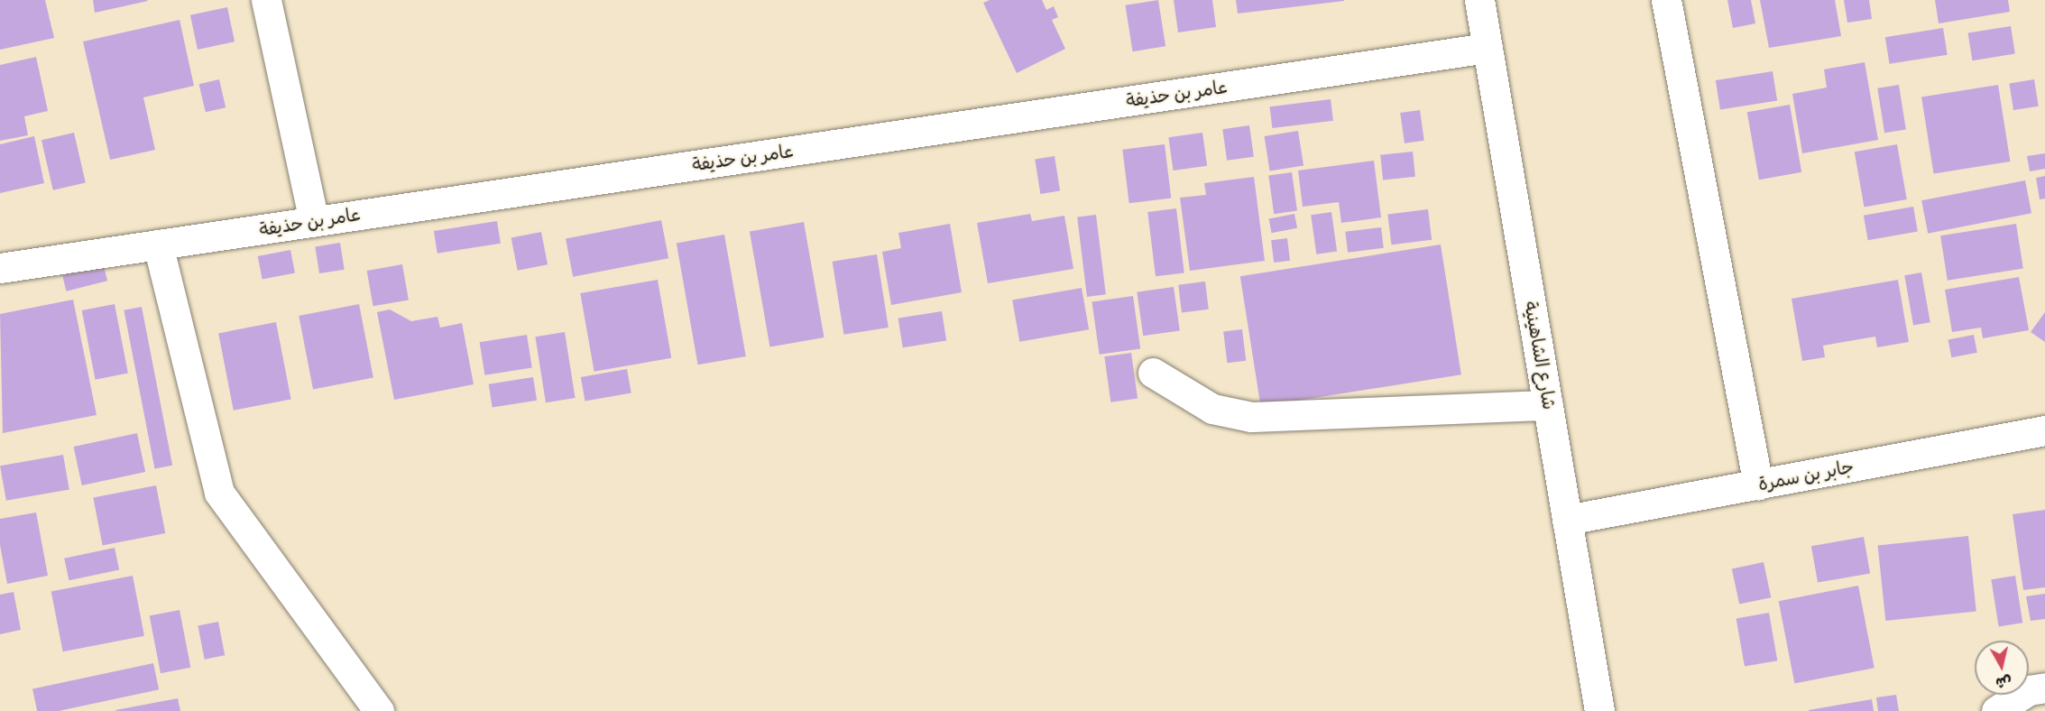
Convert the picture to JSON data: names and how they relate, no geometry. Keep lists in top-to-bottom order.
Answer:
{
  "streets": {
    "street": ["عامر بن حذيفة", "شارع الشاهينية", "جابر بن سمرة"]
  },
  "crossings": [
    ["عامر بن حذيفة", "شارع الشاهينية"],
    ["شارع الشاهينية", "جابر بن سمرة"]
  ],
  "north": "bottom"
}
